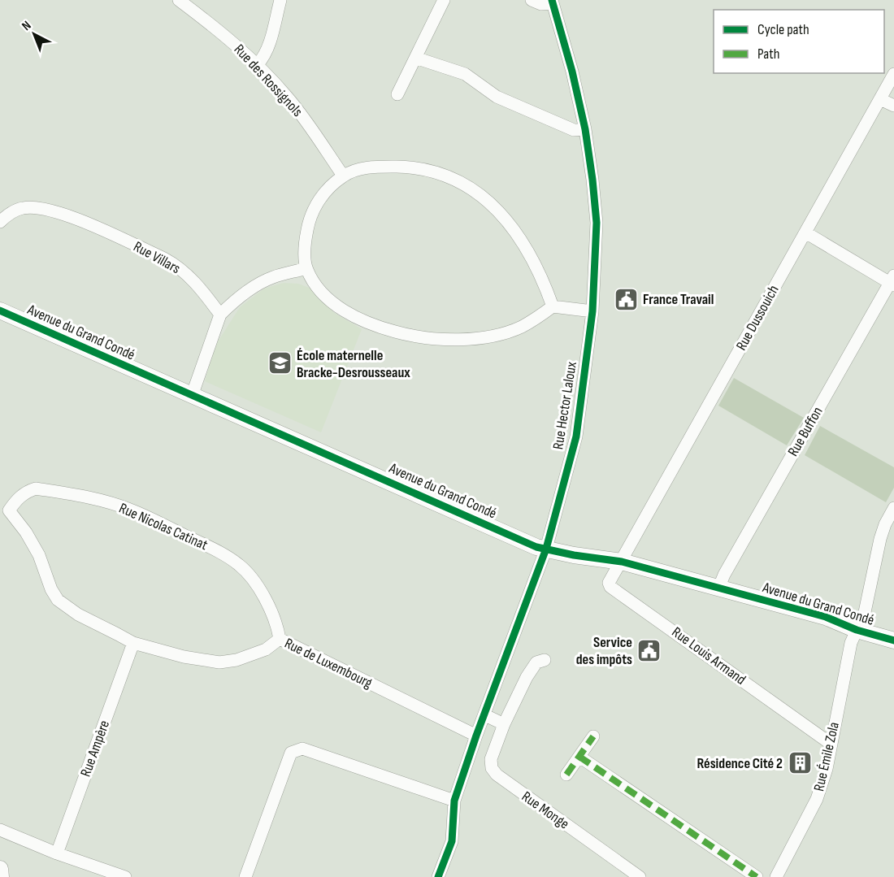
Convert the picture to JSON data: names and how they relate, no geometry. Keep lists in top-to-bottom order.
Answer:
{
  "streets": {
    "street": [
      "Rue des Rossignols",
      "Rue Villars",
      "Rue Dussouich",
      "Avenue du Grand Condé",
      "Rue Hector Laloux",
      "Rue Buffon",
      "Rue Nicolas Catinat",
      "Rue Louis Armand",
      "Rue de Luxembourg",
      "Rue Ampère",
      "Rue Émile Zola",
      "Rue Monge"
    ]
  },
  "crossings": [
    ["Rue Dussouich", "Avenue du Grand Condé"],
    ["Rue Dussouich", "Rue Louis Armand"],
    ["Avenue du Grand Condé", "Rue Hector Laloux"],
    ["Avenue du Grand Condé", "Rue Buffon"],
    ["Avenue du Grand Condé", "Rue Louis Armand"],
    ["Avenue du Grand Condé", "Rue Émile Zola"],
    ["Rue Hector Laloux", "Rue de Luxembourg"],
    ["Rue Nicolas Catinat", "Rue de Luxembourg"],
    ["Rue Louis Armand", "Rue Émile Zola"],
    ["Rue de Luxembourg", "Rue Ampère"]
  ],
  "places": {
    "public building": ["France Travail", "Service des impôts"],
    "school or university": ["École maternelle Bracke-Desrousseaux"],
    "building": ["Résidence Cité 2"]
  },
  "legend": ["Cycle path", "Path"],
  "north": "top left"
}
